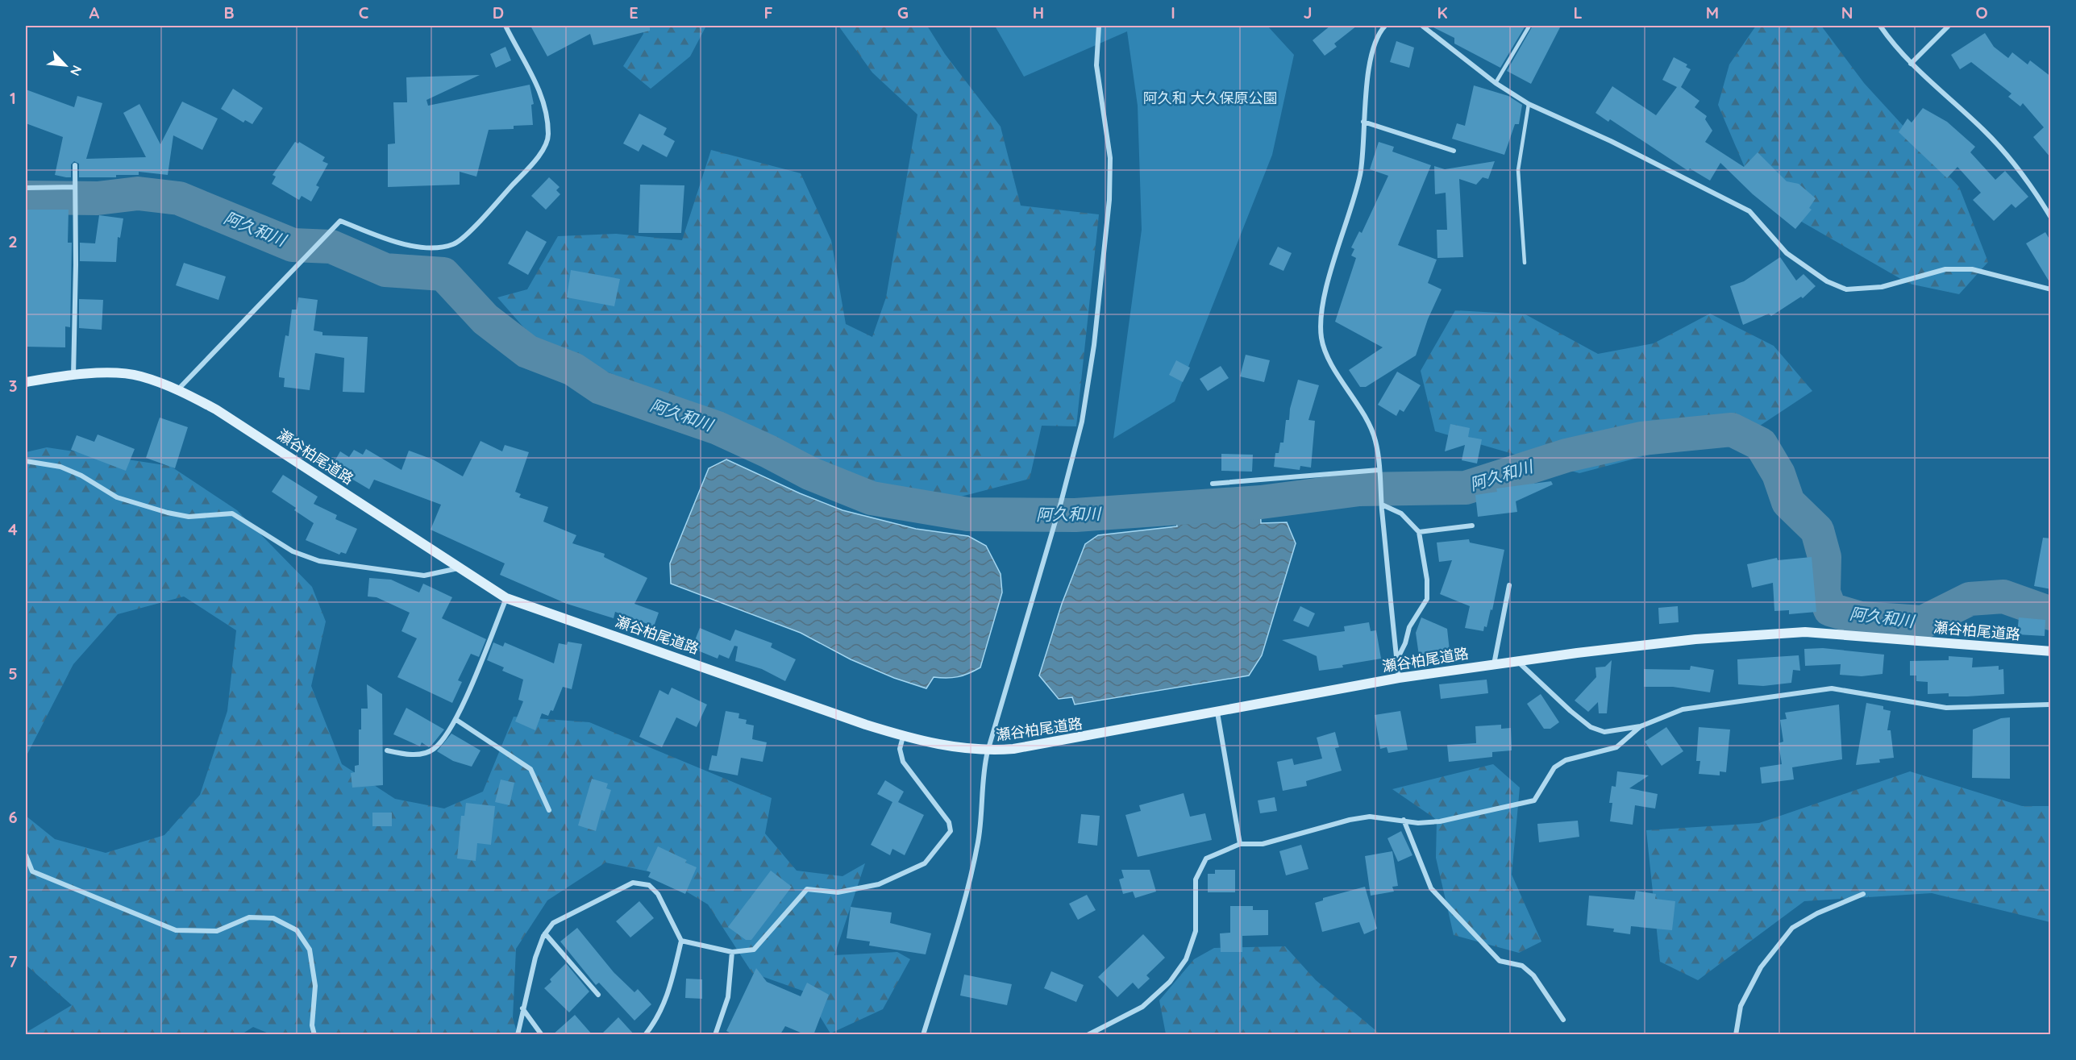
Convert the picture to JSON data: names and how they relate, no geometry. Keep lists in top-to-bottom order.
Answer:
{
  "streets": {
    "main road": ["瀬谷柏尾道路"]
  },
  "water": ["阿久和川"],
  "parks": ["阿久和 大久保原公園"],
  "north": "bottom right",
  "grid": {
    "columns": [
      "A",
      "B",
      "C",
      "D",
      "E",
      "F",
      "G",
      "H",
      "I",
      "J",
      "K",
      "L",
      "M",
      "N",
      "O"
    ],
    "rows": [
      "1",
      "2",
      "3",
      "4",
      "5",
      "6",
      "7"
    ]
  }
}
